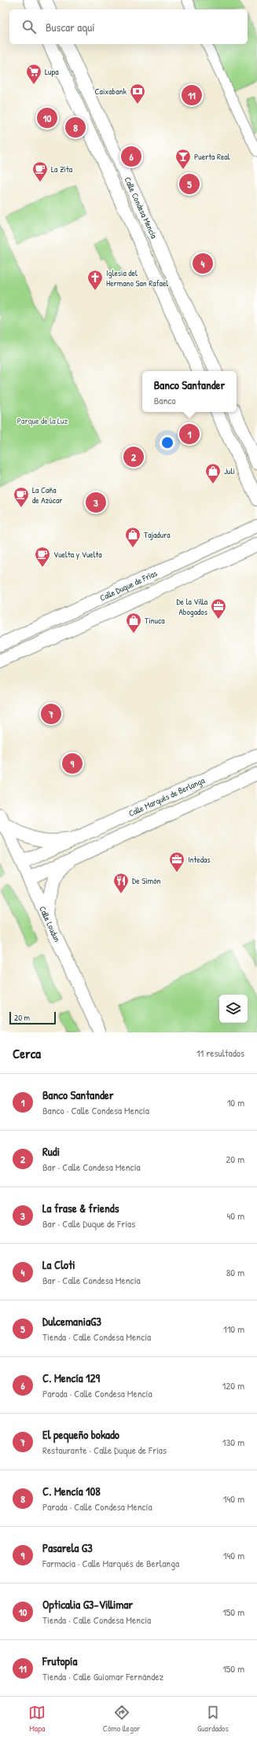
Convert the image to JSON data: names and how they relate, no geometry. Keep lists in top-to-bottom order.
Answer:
{
  "streets": {
    "street": [
      "Calle Condesa Mencía",
      "Calle Duque de Frías",
      "Calle Marqués de Berlanga",
      "Calle Loudun"
    ]
  },
  "crossings": [
    ["Calle Marqués de Berlanga", "Calle Loudun"]
  ],
  "parks": ["Parque de la Luz"],
  "places": {
    "supermarket": ["Lupa"],
    "bank": ["Caixabank"],
    "bar": ["Puerta Real"],
    "cafe": ["La Zita", "La Caña de Azúcar", "Vuelta y Vuelta"],
    "church": ["Iglesia del Hermano San Rafael"],
    "shop": ["Juli", "Tajadura", "Tinuca"],
    "office": ["De la Villa Abogados", "Intedas"],
    "restaurant": ["De Simón"]
  },
  "scale_bar": "20 m",
  "page": {
    "search": "Buscar aquí",
    "pins": [
      "11",
      "10",
      "8",
      "6",
      "5",
      "4",
      "1",
      "2",
      "3",
      "7",
      "9"
    ],
    "popup": ["Banco Santander", "Banco"],
    "scale": "20 m",
    "heading": ["Cerca", "11 resultados"],
    "list": [
      {
        "mark": "1",
        "name": "Banco Santander",
        "note": "Banco · Calle Condesa Mencía",
        "value": "10 m"
      },
      {
        "mark": "2",
        "name": "Rudi",
        "note": "Bar · Calle Condesa Mencía",
        "value": "20 m"
      },
      {
        "mark": "3",
        "name": "La frase & friends",
        "note": "Bar · Calle Duque de Frías",
        "value": "40 m"
      },
      {
        "mark": "4",
        "name": "La Cloti",
        "note": "Bar · Calle Condesa Mencía",
        "value": "80 m"
      },
      {
        "mark": "5",
        "name": "DulcemaniaG3",
        "note": "Tienda · Calle Condesa Mencía",
        "value": "110 m"
      },
      {
        "mark": "6",
        "name": "C. Mencía 129",
        "note": "Parada · Calle Condesa Mencía",
        "value": "120 m"
      },
      {
        "mark": "7",
        "name": "El pequeño bokado",
        "note": "Restaurante · Calle Duque de Frías",
        "value": "130 m"
      },
      {
        "mark": "8",
        "name": "C. Mencía 108",
        "note": "Parada · Calle Condesa Mencía",
        "value": "140 m"
      },
      {
        "mark": "9",
        "name": "Pasarela G3",
        "note": "Farmacia · Calle Marqués de Berlanga",
        "value": "140 m"
      },
      {
        "mark": "10",
        "name": "Opticalia G3-Villimar",
        "note": "Tienda · Calle Condesa Mencía",
        "value": "150 m"
      },
      {
        "mark": "11",
        "name": "Frutopía",
        "note": "Tienda · Calle Guiomar Fernández",
        "value": "150 m"
      }
    ],
    "nav": ["Mapa", "Cómo llegar", "Guardados"]
  }
}
